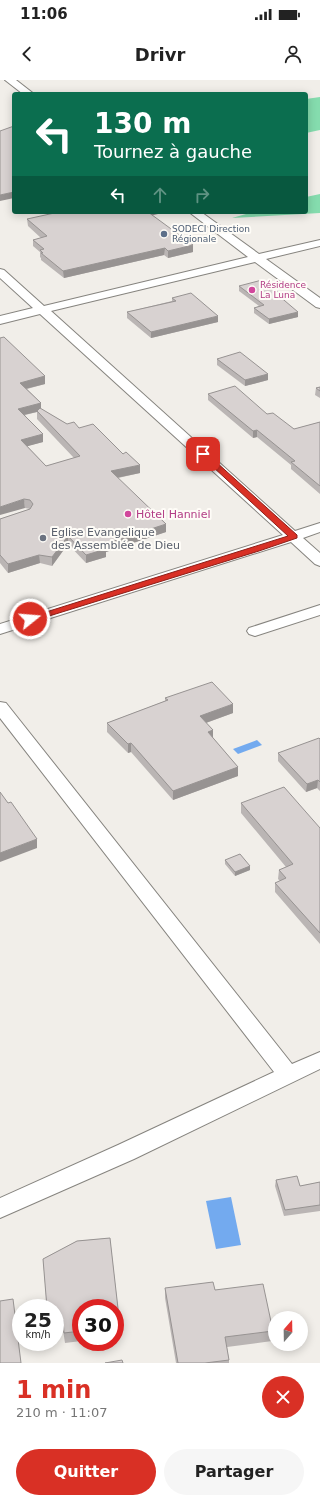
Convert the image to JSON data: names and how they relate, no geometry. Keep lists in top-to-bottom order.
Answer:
{
  "places": [
    "SODECI Direction Régionale",
    "Résidence La Luna",
    "Hôtel Hanniel",
    "Eglise Evangelique des Assemblée de Dieu"
  ],
  "north": "top",
  "page": {
    "status": "11:06",
    "header": "Drivr",
    "turn": ["130 m", "Tournez à gauche"],
    "speed": "25 km/h",
    "limit": "30",
    "heading": ["1 min", "210 m · 11:07"],
    "buttons": ["Quitter", "Partager"]
  }
}
